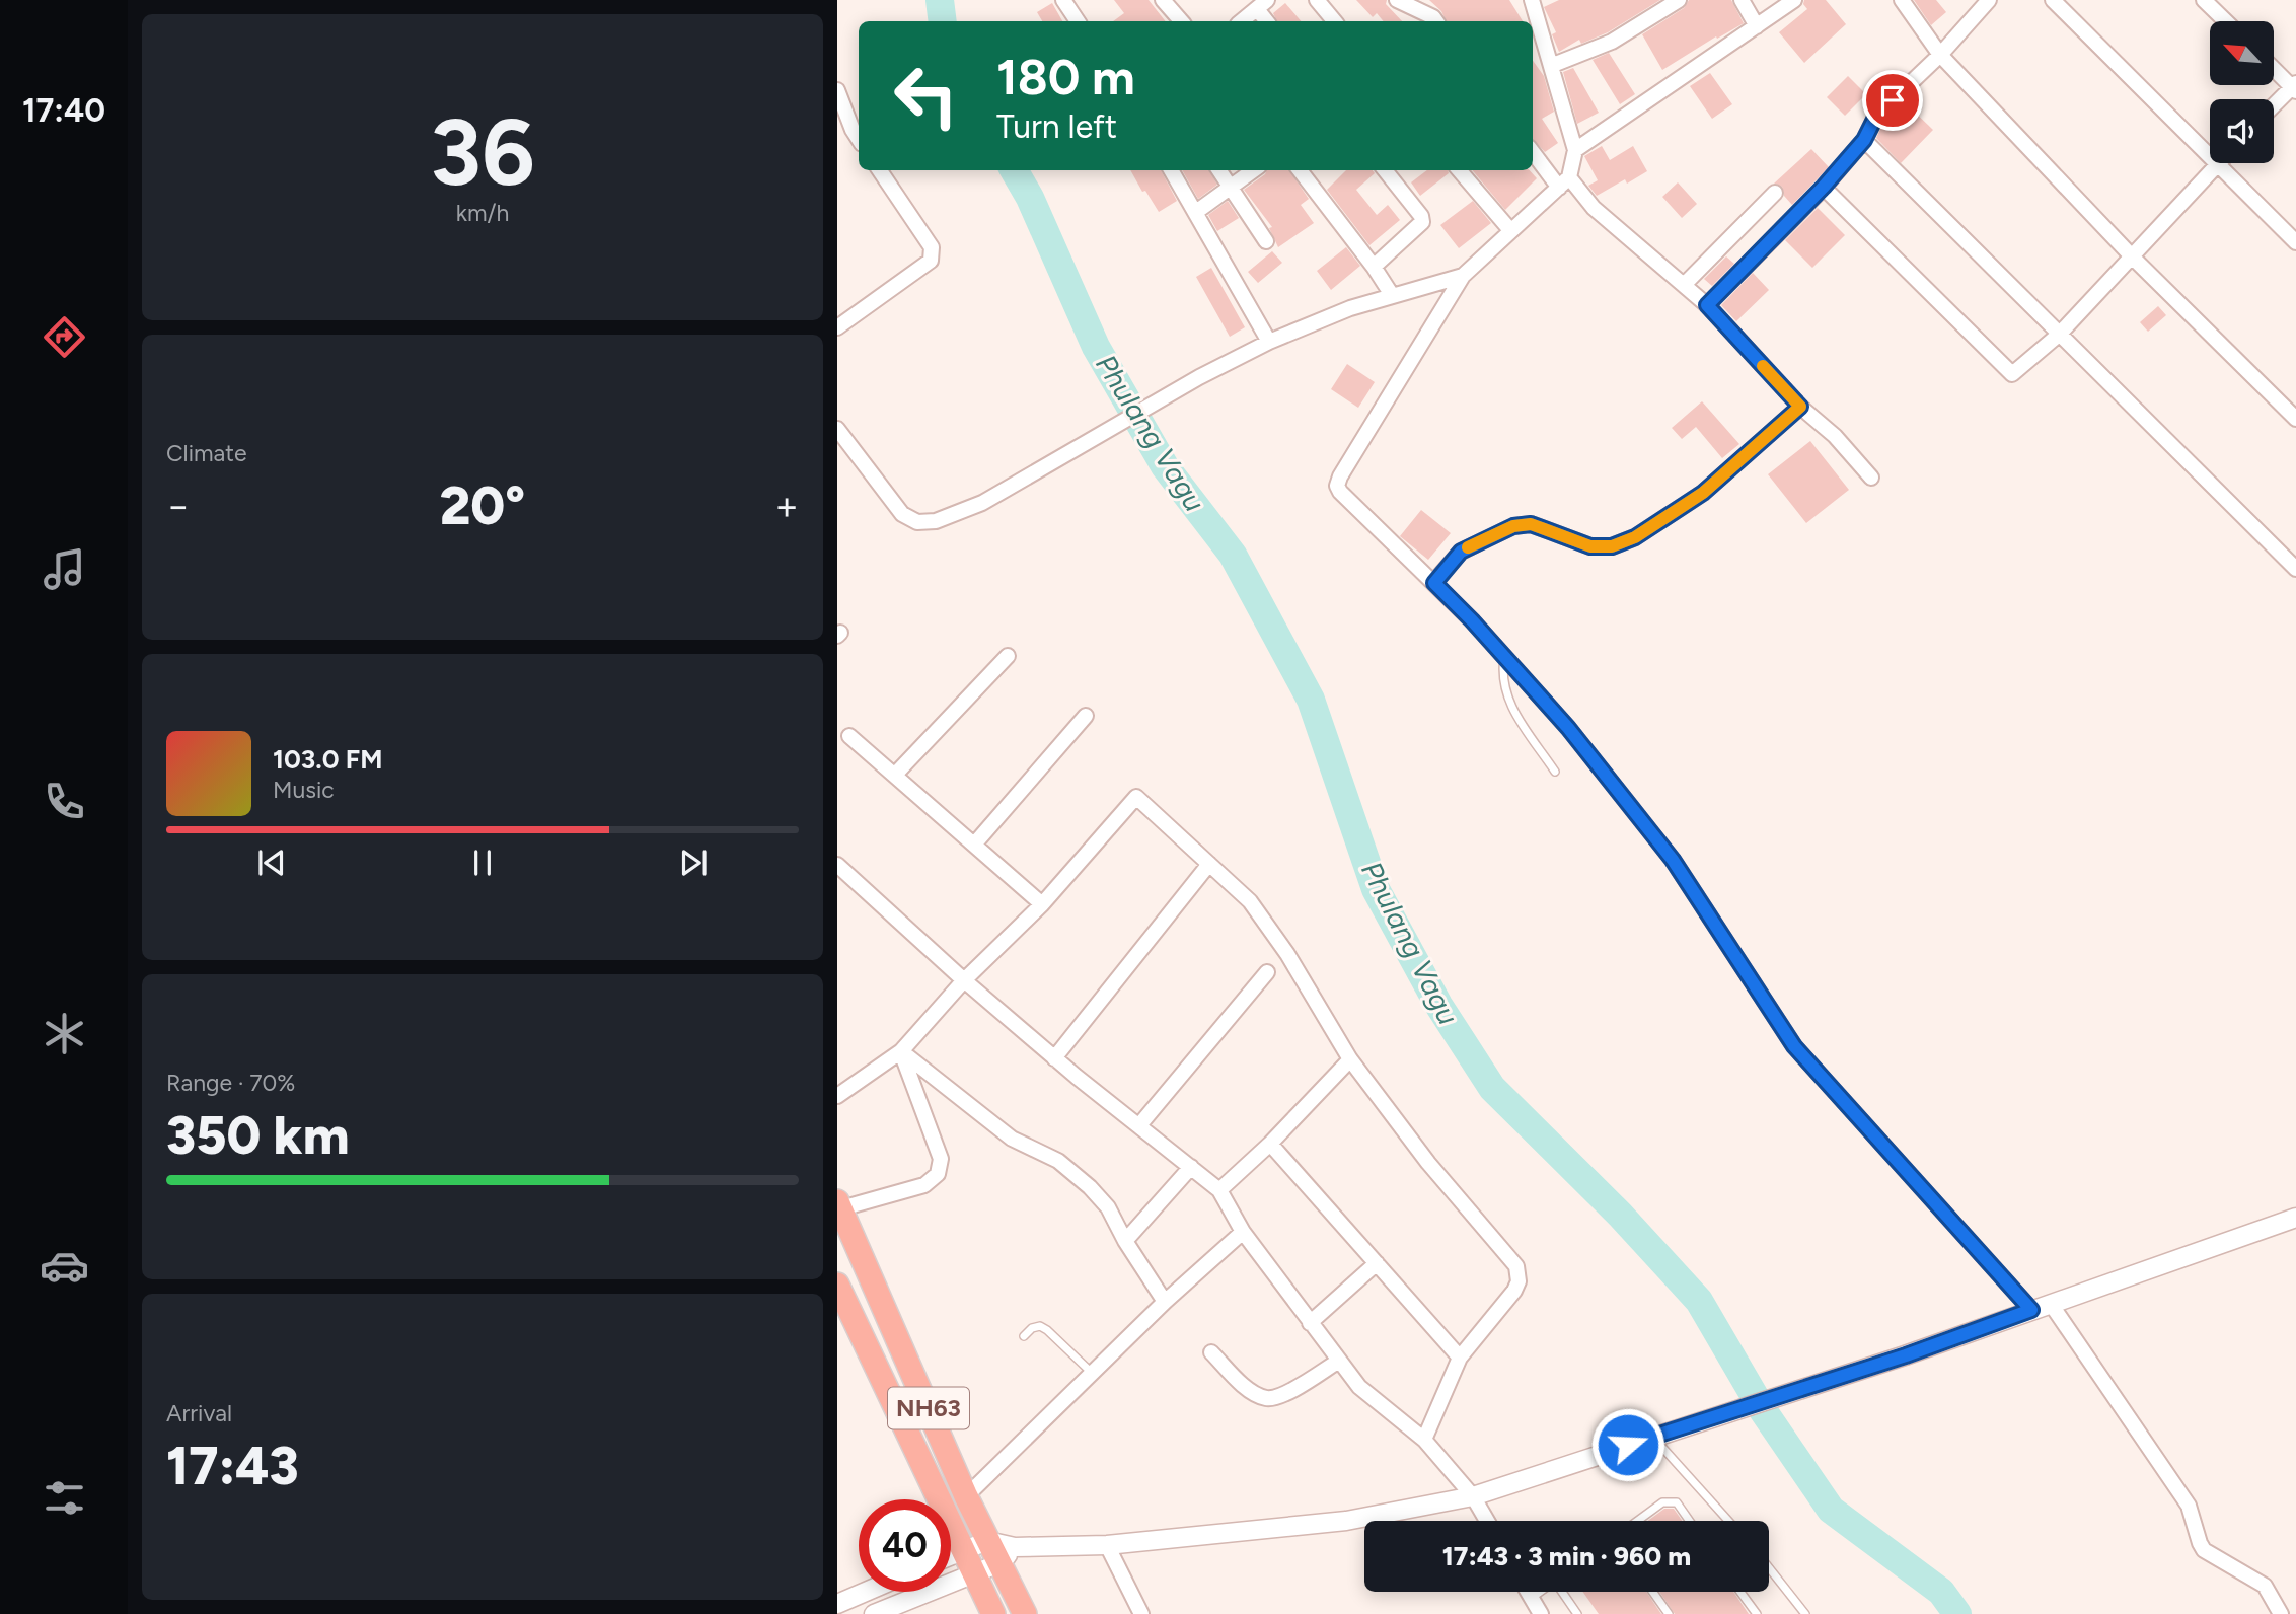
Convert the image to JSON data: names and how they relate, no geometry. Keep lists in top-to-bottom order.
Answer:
{
  "streets": {
    "highway": ["NH63"]
  },
  "water": ["Phulang Vagu"],
  "north": "top left",
  "page": {
    "tabs": "17:40",
    "tile": [
      ["36", "km/h"],
      "Climate",
      ["Range · 70%", "350 km"],
      ["Arrival", "17:43"]
    ],
    "turn": ["180 m", "Turn left"],
    "heat": ["−", "20°", "+"],
    "song": ["103.0 FM", "Music"],
    "limit": "40",
    "trip": "17:43 · 3 min · 960 m"
  }
}
